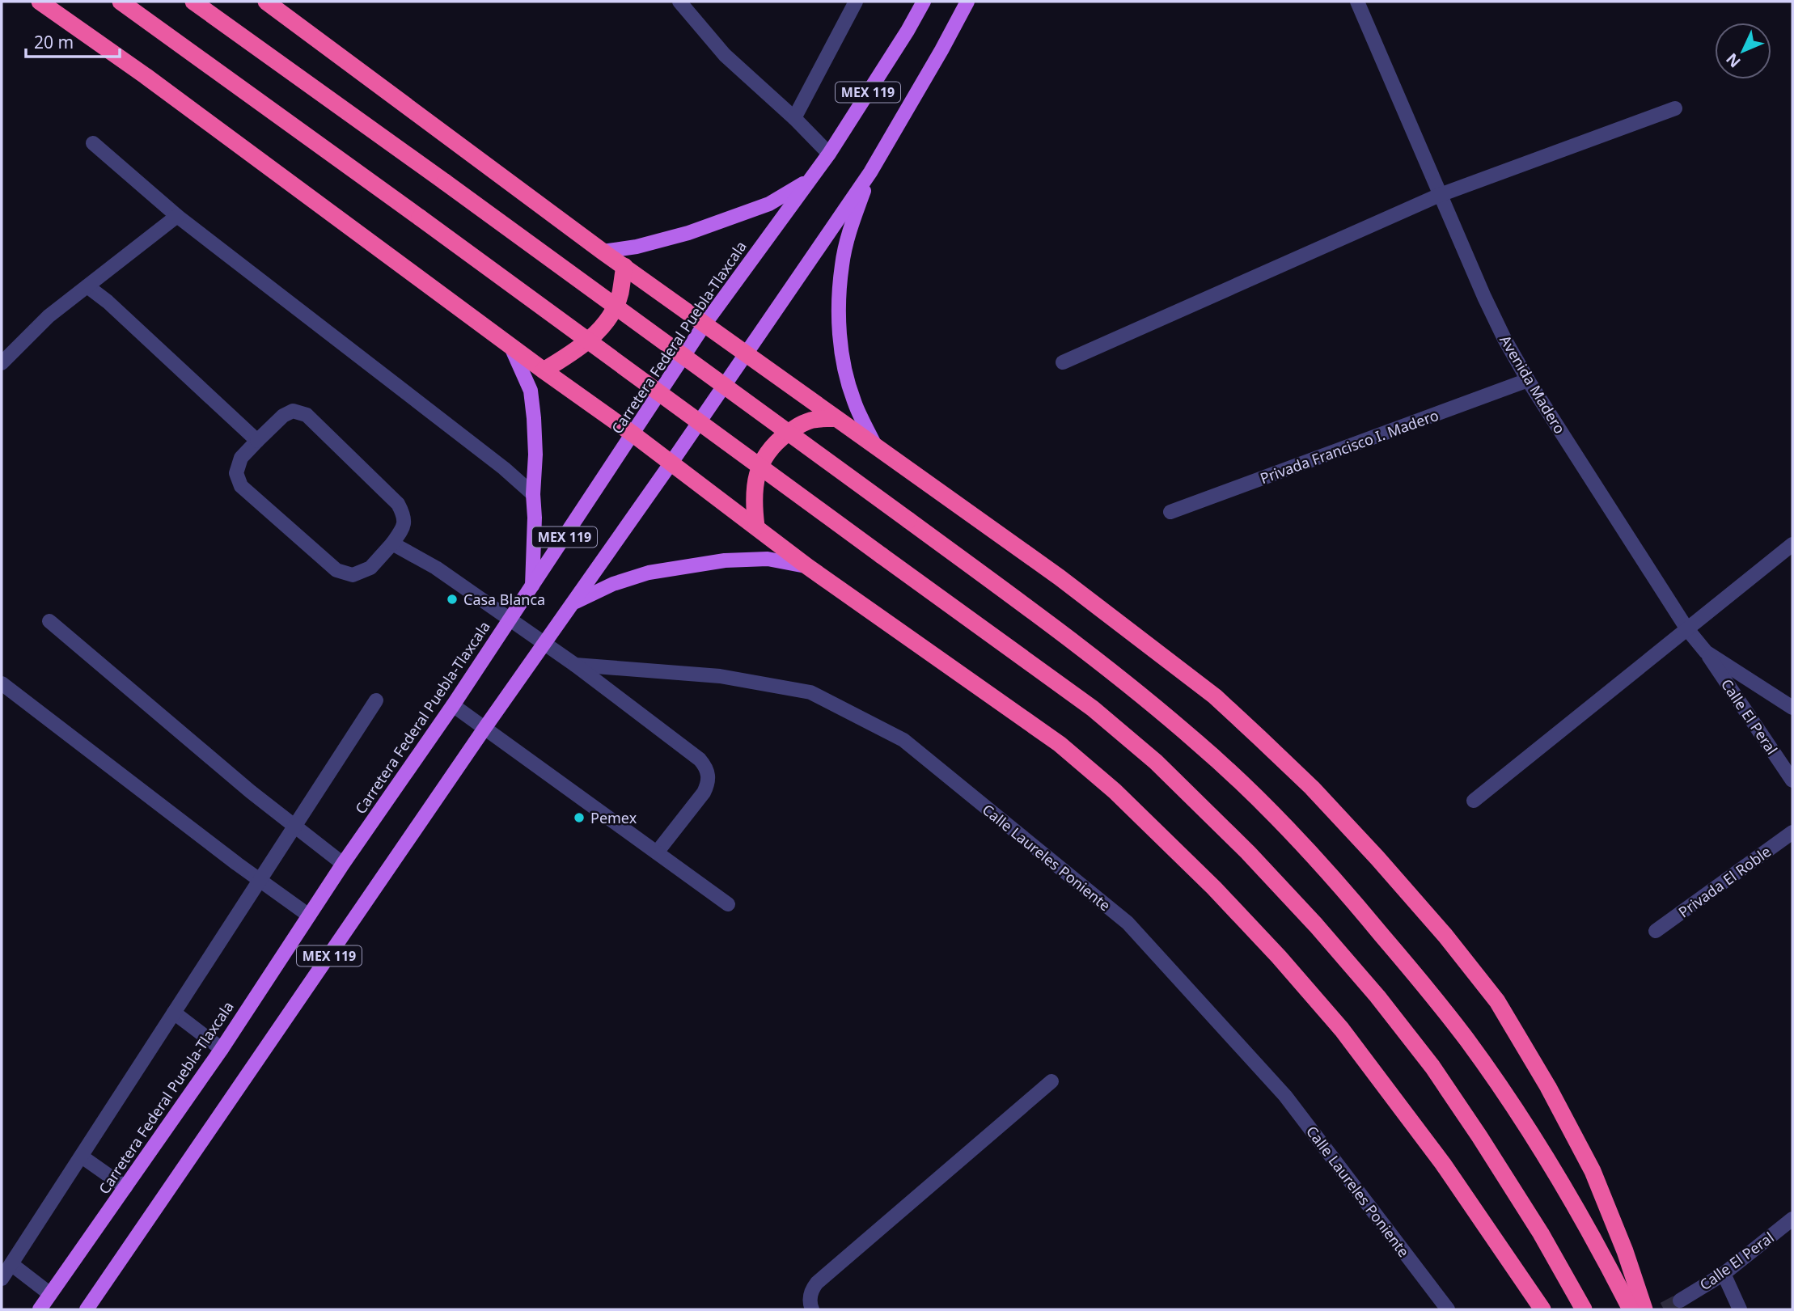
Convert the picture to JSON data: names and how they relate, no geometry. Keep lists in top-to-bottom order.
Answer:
{
  "streets": {
    "main road": ["MEX 119", "Carretera Federal Puebla-Tlaxcala"],
    "street": [
      "Avenida Madero",
      "Privada Francisco I. Madero",
      "Calle El Peral",
      "Calle Laureles Poniente",
      "Privada El Roble"
    ]
  },
  "crossings": [
    ["MEX 119", "Calle Laureles Poniente"],
    ["Carretera Federal Puebla-Tlaxcala", "Calle Laureles Poniente"],
    ["Avenida Madero", "Privada Francisco I. Madero"],
    ["Avenida Madero", "Calle El Peral"]
  ],
  "places": ["Casa Blanca", "Pemex"],
  "scale_bar": "20 m",
  "north": "bottom left"
}
